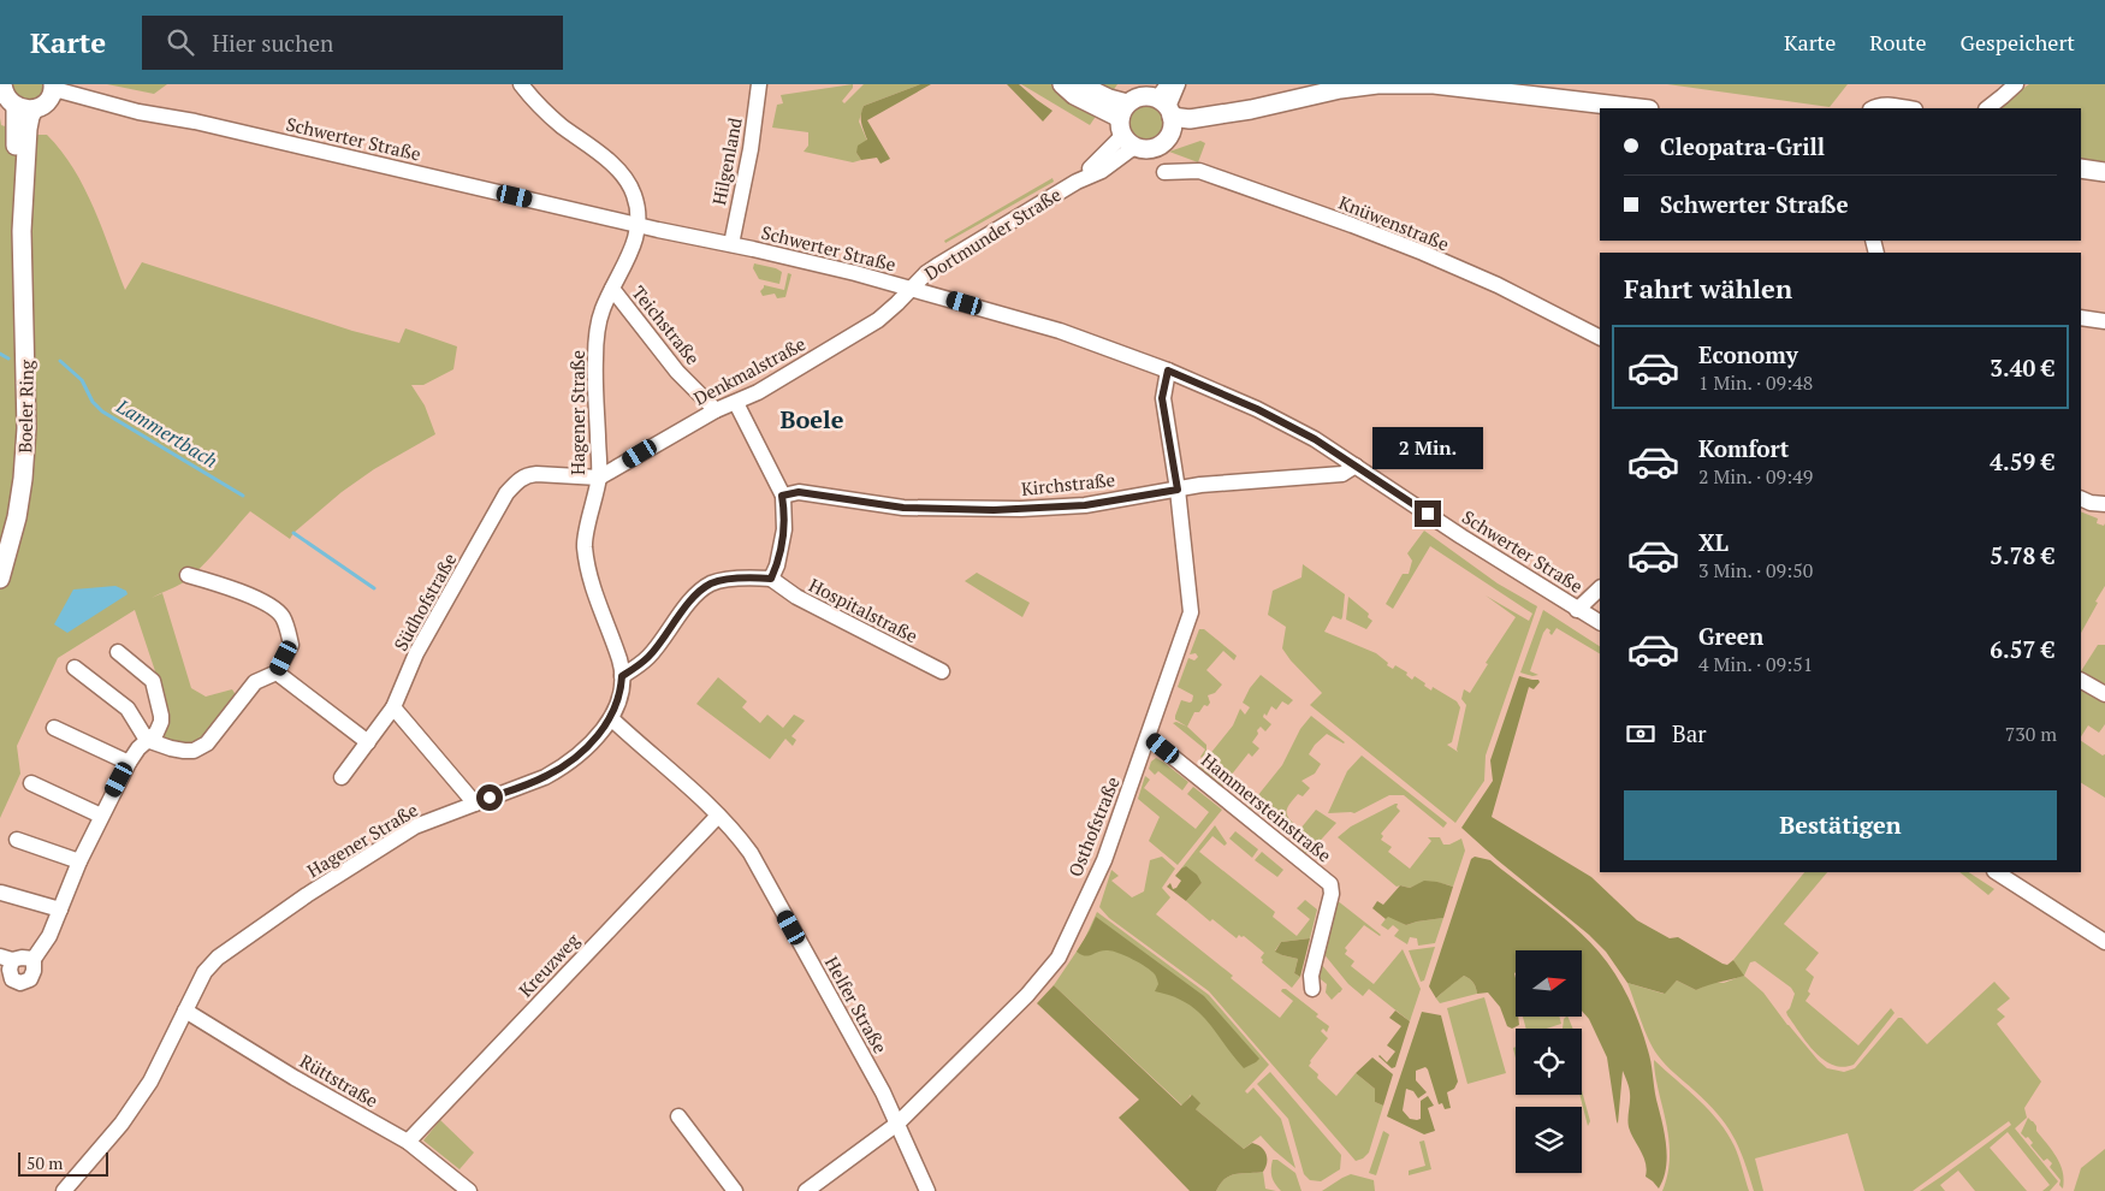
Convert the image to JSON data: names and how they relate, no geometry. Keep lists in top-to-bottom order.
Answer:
{
  "streets": {
    "main road": ["Boeler Ring"],
    "street": [
      "Schwerter Straße",
      "Hilgenland",
      "Knüwenstraße",
      "Dortmunder Straße",
      "Teichstraße",
      "Denkmalstraße",
      "Hagener Straße",
      "Kirchstraße",
      "Südhofstraße",
      "Hospitalstraße",
      "Hammersteinstraße",
      "Osthofstraße",
      "Kreuzweg",
      "Helfer Straße",
      "Rüttstraße"
    ]
  },
  "crossings": [
    ["Schwerter Straße", "Hilgenland"],
    ["Schwerter Straße", "Dortmunder Straße"],
    ["Schwerter Straße", "Denkmalstraße"],
    ["Schwerter Straße", "Hagener Straße"],
    ["Schwerter Straße", "Kirchstraße"],
    ["Schwerter Straße", "Osthofstraße"],
    ["Dortmunder Straße", "Denkmalstraße"],
    ["Teichstraße", "Denkmalstraße"],
    ["Teichstraße", "Hagener Straße"],
    ["Denkmalstraße", "Hagener Straße"],
    ["Denkmalstraße", "Südhofstraße"],
    ["Hagener Straße", "Südhofstraße"],
    ["Hagener Straße", "Helfer Straße"],
    ["Hagener Straße", "Rüttstraße"],
    ["Kirchstraße", "Osthofstraße"],
    ["Hammersteinstraße", "Osthofstraße"],
    ["Osthofstraße", "Helfer Straße"],
    ["Kreuzweg", "Helfer Straße"],
    ["Kreuzweg", "Rüttstraße"]
  ],
  "districts": ["Boele"],
  "water": ["Lammertbach"],
  "scale_bar": "50 m",
  "north": "right",
  "page": {
    "header": "Karte",
    "search": "Hier suchen",
    "nav": ["Karte", "Route", "Gespeichert"],
    "banner": ["Cleopatra-Grill", "Schwerter Straße"],
    "heading": "Fahrt wählen",
    "list": [
      {
        "name": "Economy",
        "note": "1 Min. · 09:48",
        "value": "3.40 €"
      },
      {
        "name": "Komfort",
        "note": "2 Min. · 09:49",
        "value": "4.59 €"
      },
      {
        "name": "XL",
        "note": "3 Min. · 09:50",
        "value": "5.78 €"
      },
      {
        "name": "Green",
        "note": "4 Min. · 09:51",
        "value": "6.57 €"
      }
    ],
    "bubble": "2 Min.",
    "pay": ["Bar", "730 m"],
    "buttons": "Bestätigen",
    "scale": "50 m"
  }
}
